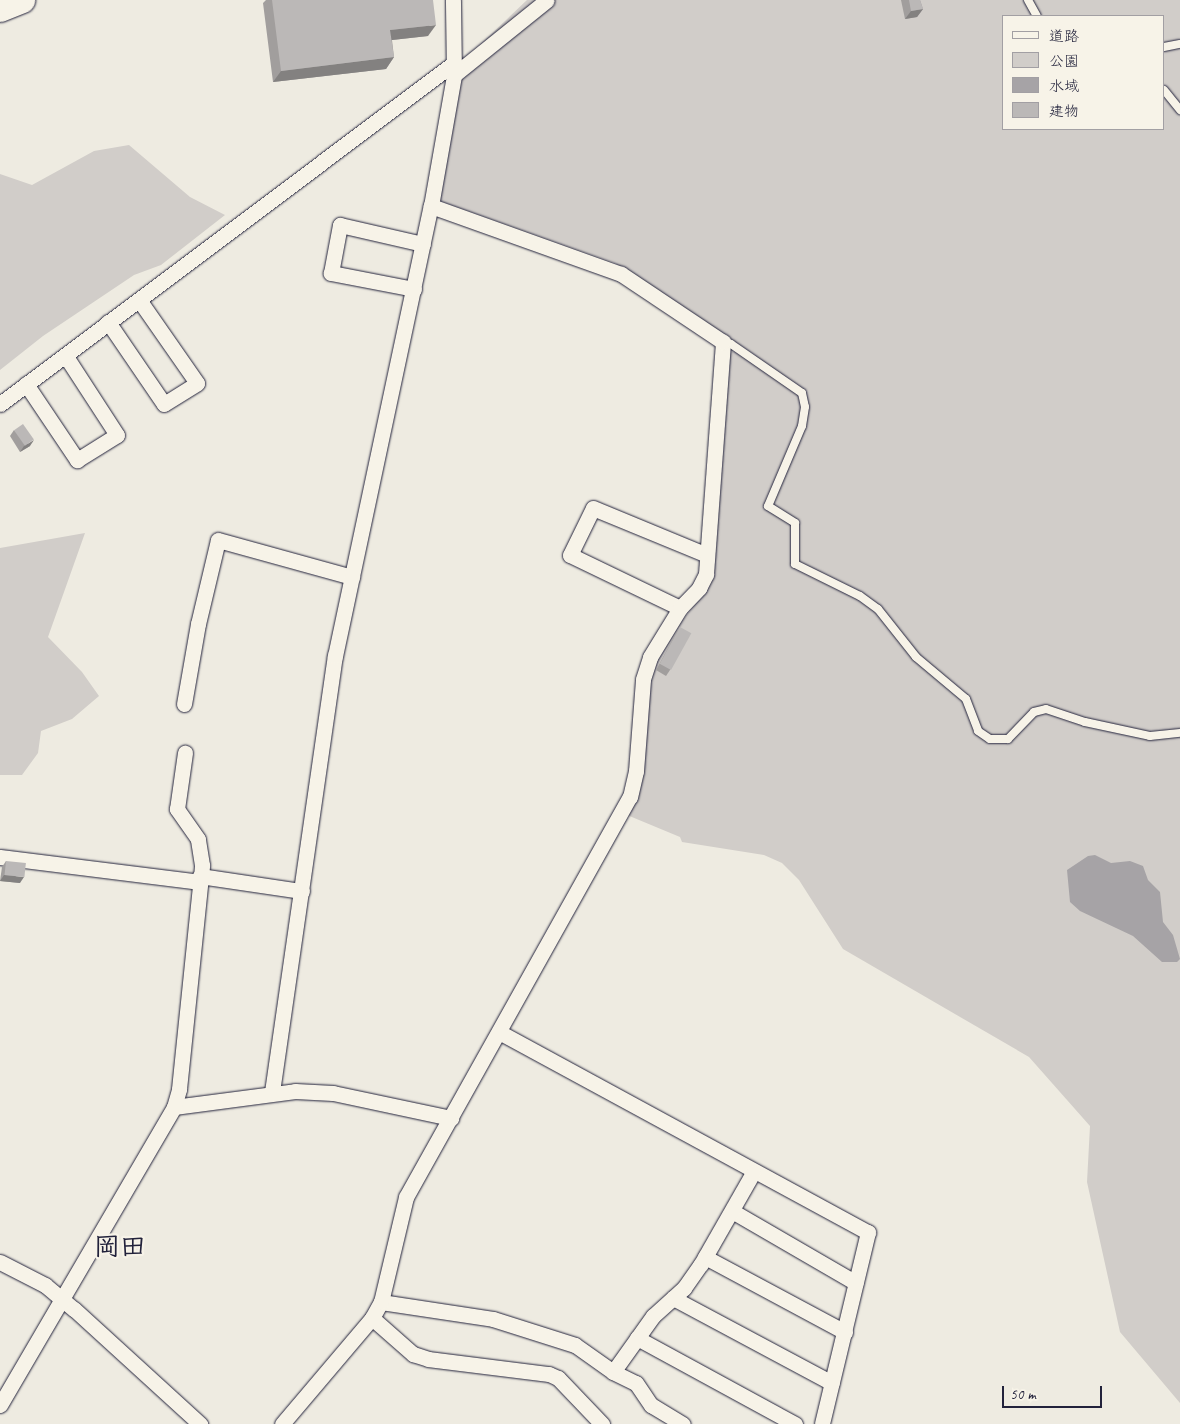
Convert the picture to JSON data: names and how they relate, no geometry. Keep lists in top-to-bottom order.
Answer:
{
  "districts": ["岡田"],
  "legend": [
    "道路",
    "公園",
    "水域",
    "建物"
  ],
  "scale_bar": "50 m"
}
